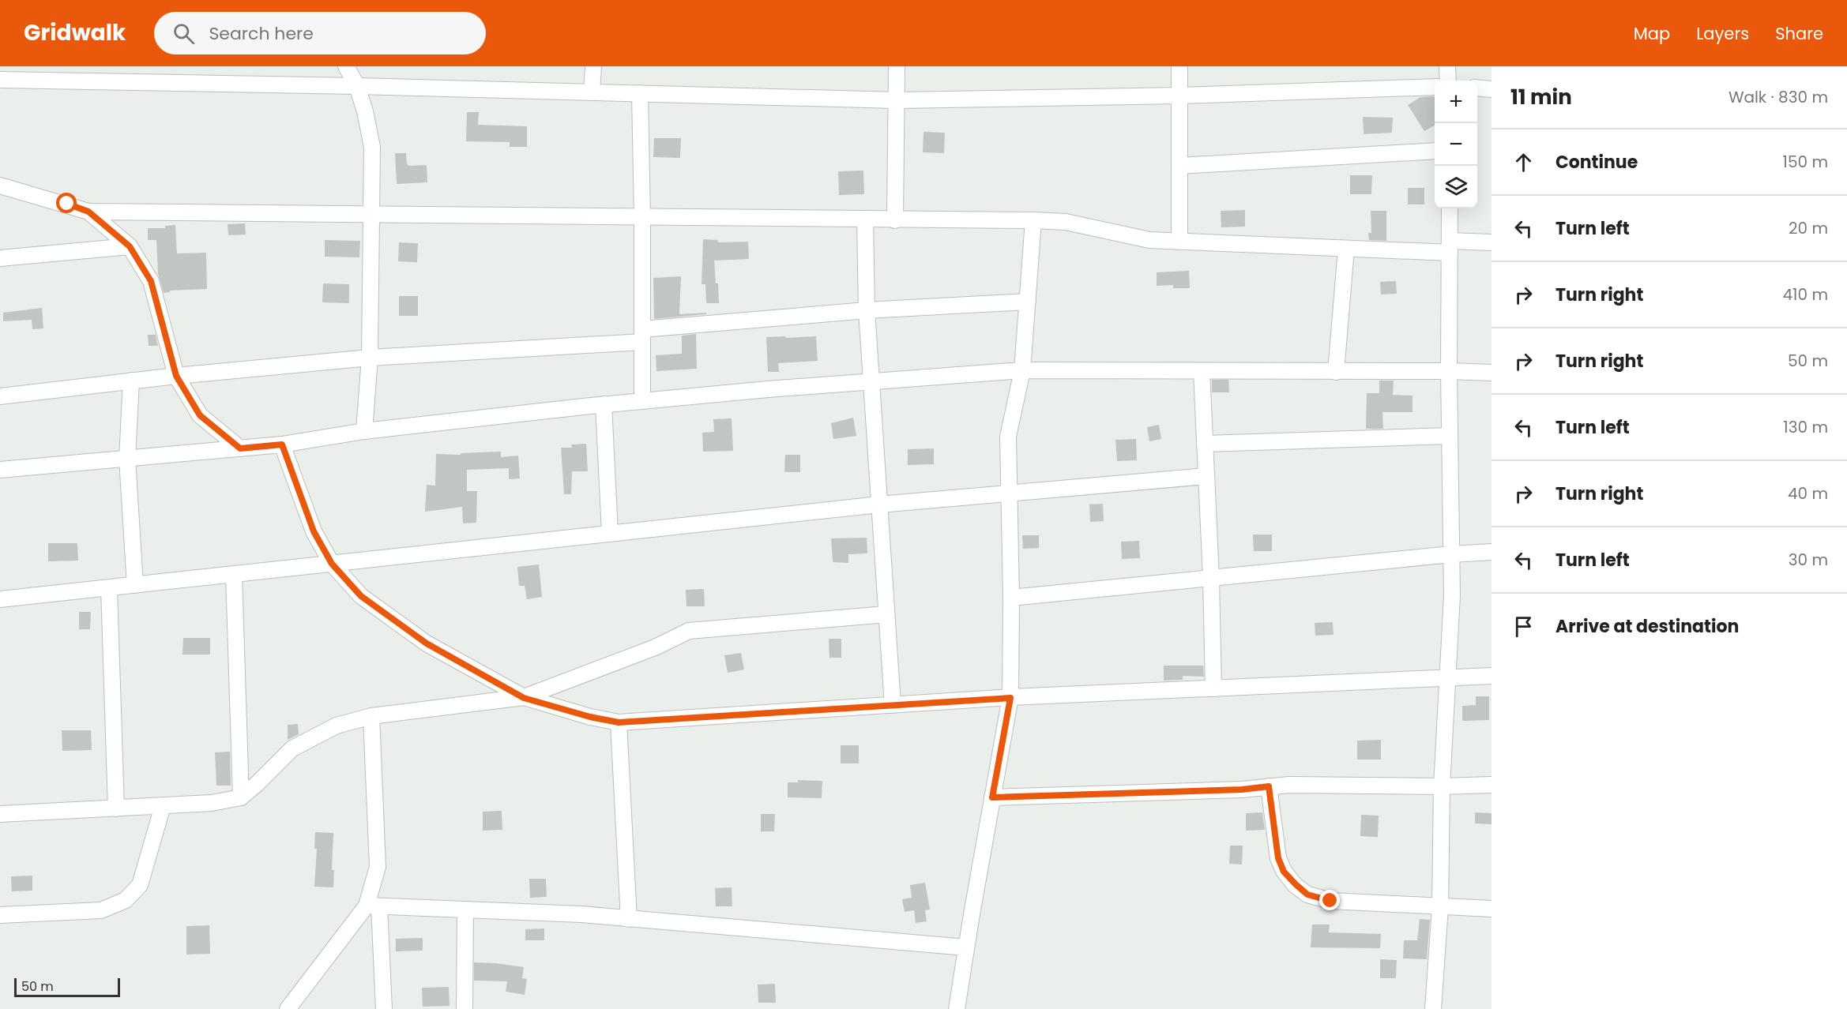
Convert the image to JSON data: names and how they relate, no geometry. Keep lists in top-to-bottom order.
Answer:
{
  "scale_bar": "50 m",
  "page": {
    "header": "Gridwalk",
    "search": "Search here",
    "nav": ["Map", "Layers", "Share"],
    "heading": ["11 min", "Walk · 830 m"],
    "map_buttons": ["+", "−"],
    "list": [
      ["Continue", "150 m"],
      ["Turn left", "20 m"],
      ["Turn right", "410 m"],
      ["Turn right", "50 m"],
      ["Turn left", "130 m"],
      ["Turn right", "40 m"],
      ["Turn left", "30 m"],
      "Arrive at destination"
    ],
    "scale": "50 m"
  }
}
